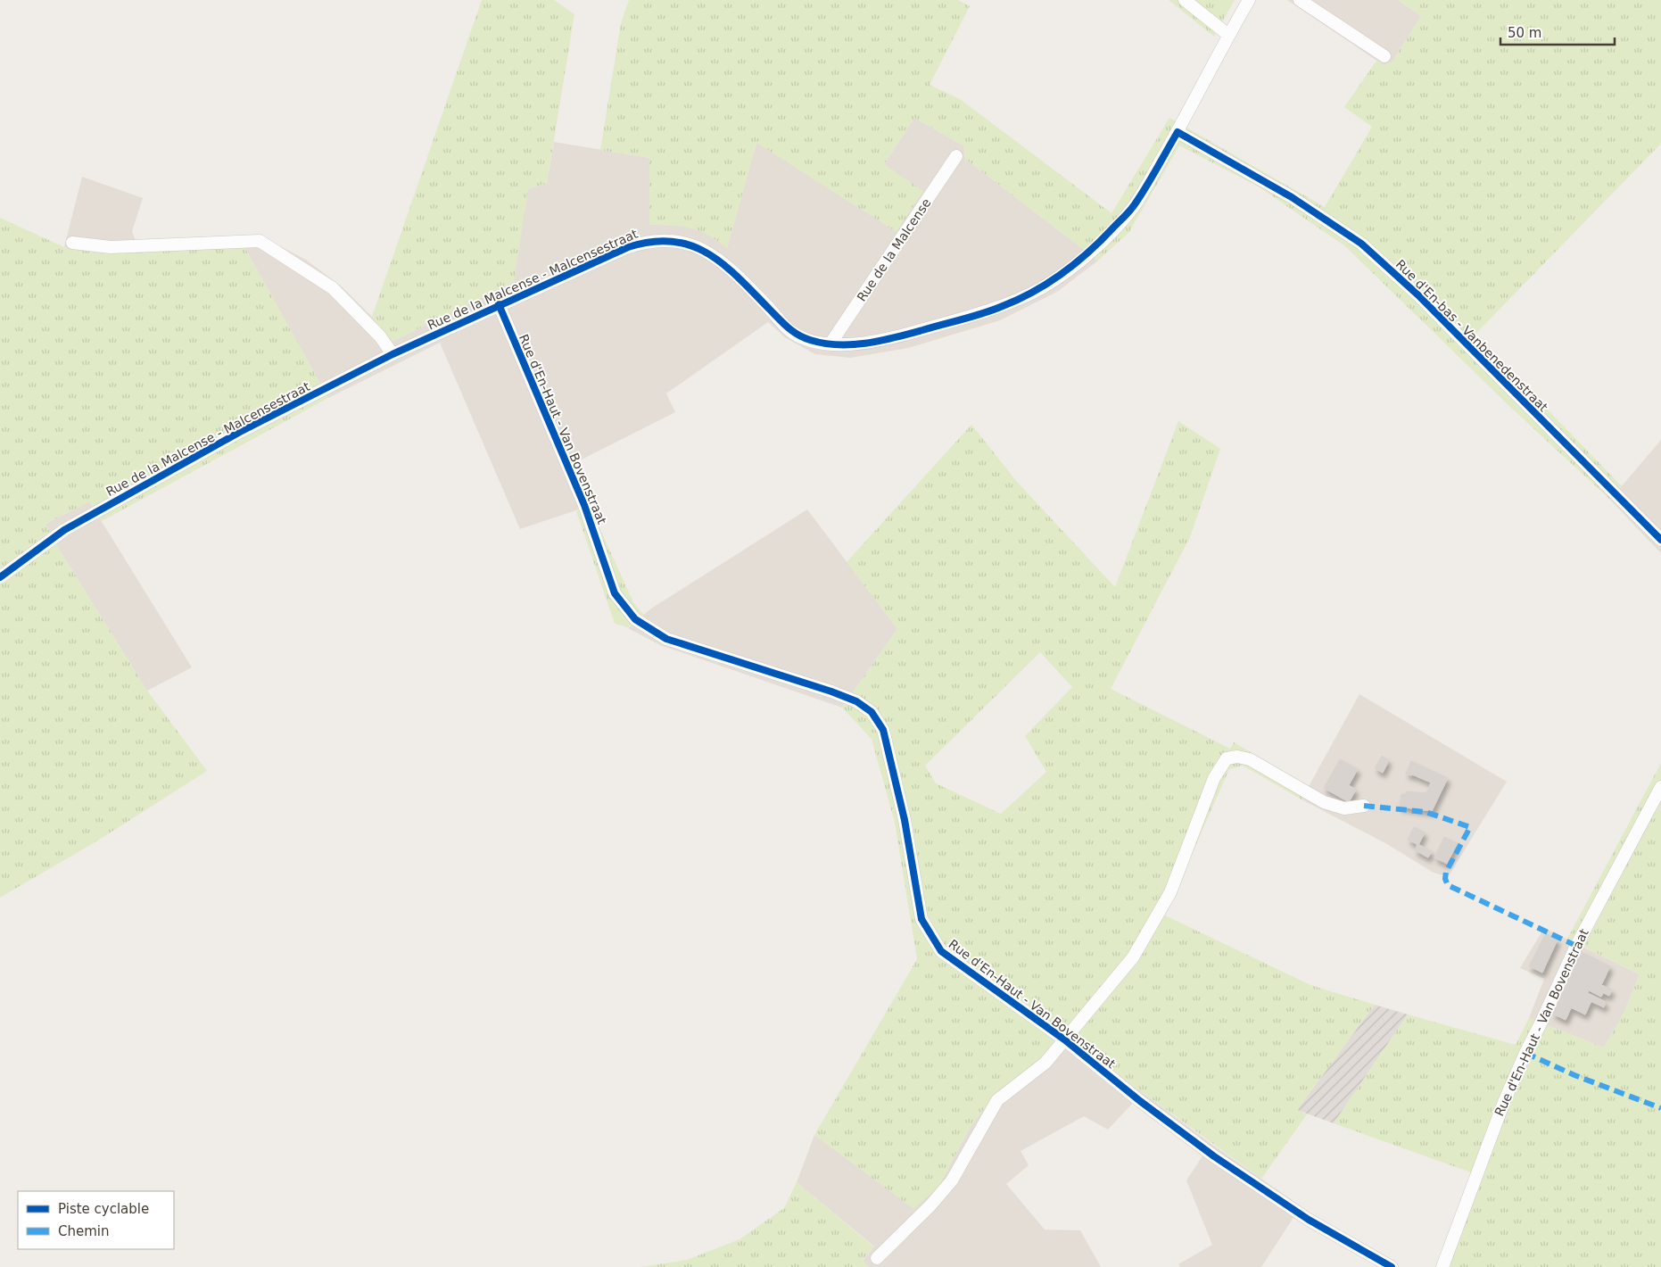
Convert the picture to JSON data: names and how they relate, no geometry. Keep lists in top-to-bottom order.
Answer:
{
  "streets": {
    "street": [
      "Rue de la Malcense",
      "Rue de la Malcense - Malcensestraat",
      "Rue d'En-bas - Vanbenedenstraat",
      "Rue d'En-Haut - Van Bovenstraat"
    ]
  },
  "crossings": [
    ["Rue de la Malcense", "Rue de la Malcense - Malcensestraat"],
    ["Rue de la Malcense - Malcensestraat", "Rue d'En-bas - Vanbenedenstraat"],
    ["Rue de la Malcense - Malcensestraat", "Rue d'En-Haut - Van Bovenstraat"]
  ],
  "legend": ["Piste cyclable", "Chemin"],
  "scale_bar": "50 m"
}
